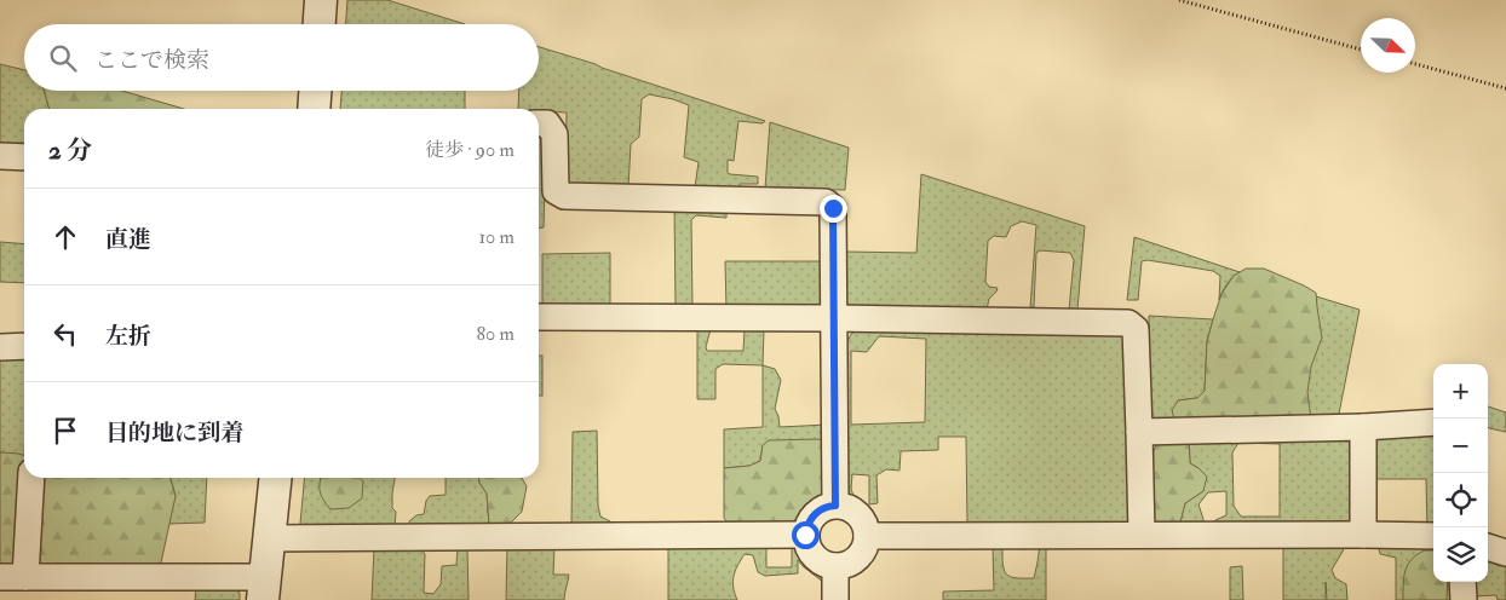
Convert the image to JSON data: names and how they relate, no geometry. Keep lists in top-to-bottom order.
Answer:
{
  "north": "bottom right",
  "page": {
    "search": "ここで検索",
    "heading": ["2 分", "徒歩 · 90 m"],
    "list": [
      ["直進", "10 m"],
      ["左折", "80 m"],
      "目的地に到着"
    ],
    "map_buttons": ["+", "−"]
  }
}
